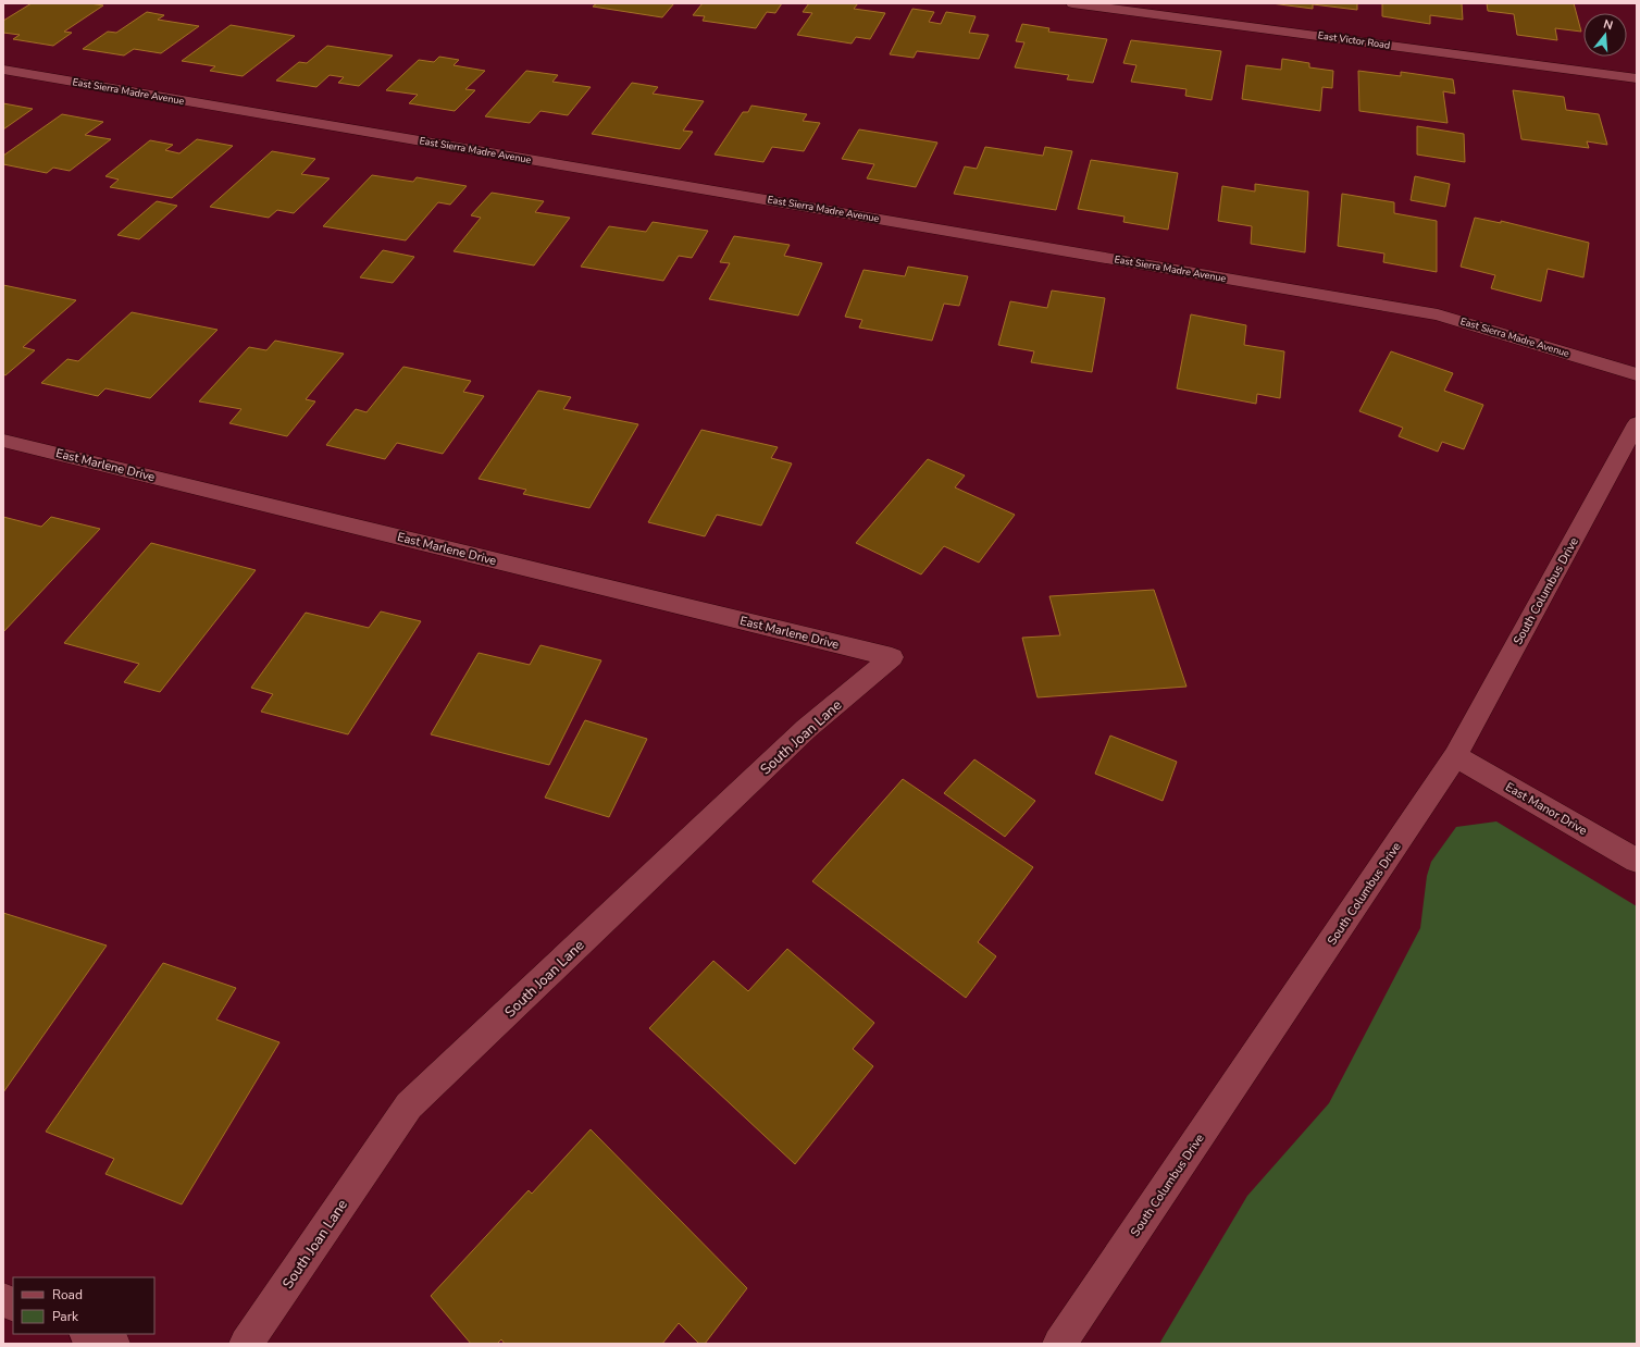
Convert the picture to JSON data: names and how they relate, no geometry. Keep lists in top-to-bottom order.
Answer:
{
  "streets": {
    "street": [
      "East Victor Road",
      "East Sierra Madre Avenue",
      "East Marlene Drive",
      "South Columbus Drive",
      "South Joan Lane",
      "East Manor Drive"
    ]
  },
  "crossings": [
    ["East Marlene Drive", "South Joan Lane"],
    ["South Columbus Drive", "East Manor Drive"]
  ],
  "legend": ["Road", "Park"],
  "north": "top"
}
